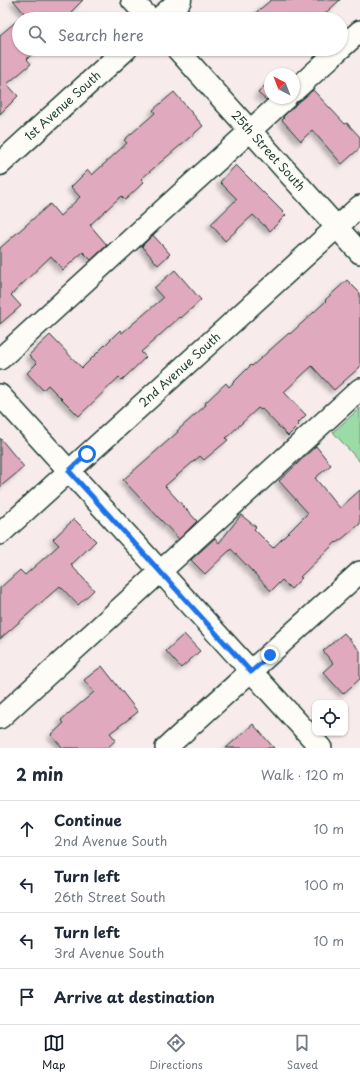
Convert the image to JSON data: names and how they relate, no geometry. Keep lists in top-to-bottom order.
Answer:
{
  "streets": {
    "main road": ["1st Avenue South"],
    "street": ["25th Street South", "2nd Avenue South"]
  },
  "crossings": [
    ["25th Street South", "2nd Avenue South"]
  ],
  "north": "top left",
  "page": {
    "search": "Search here",
    "heading": ["2 min", "Walk · 120 m"],
    "list": [
      ["Continue", "2nd Avenue South", "10 m"],
      ["Turn left", "26th Street South", "100 m"],
      ["Turn left", "3rd Avenue South", "10 m"],
      "Arrive at destination"
    ],
    "nav": ["Map", "Directions", "Saved"]
  }
}
